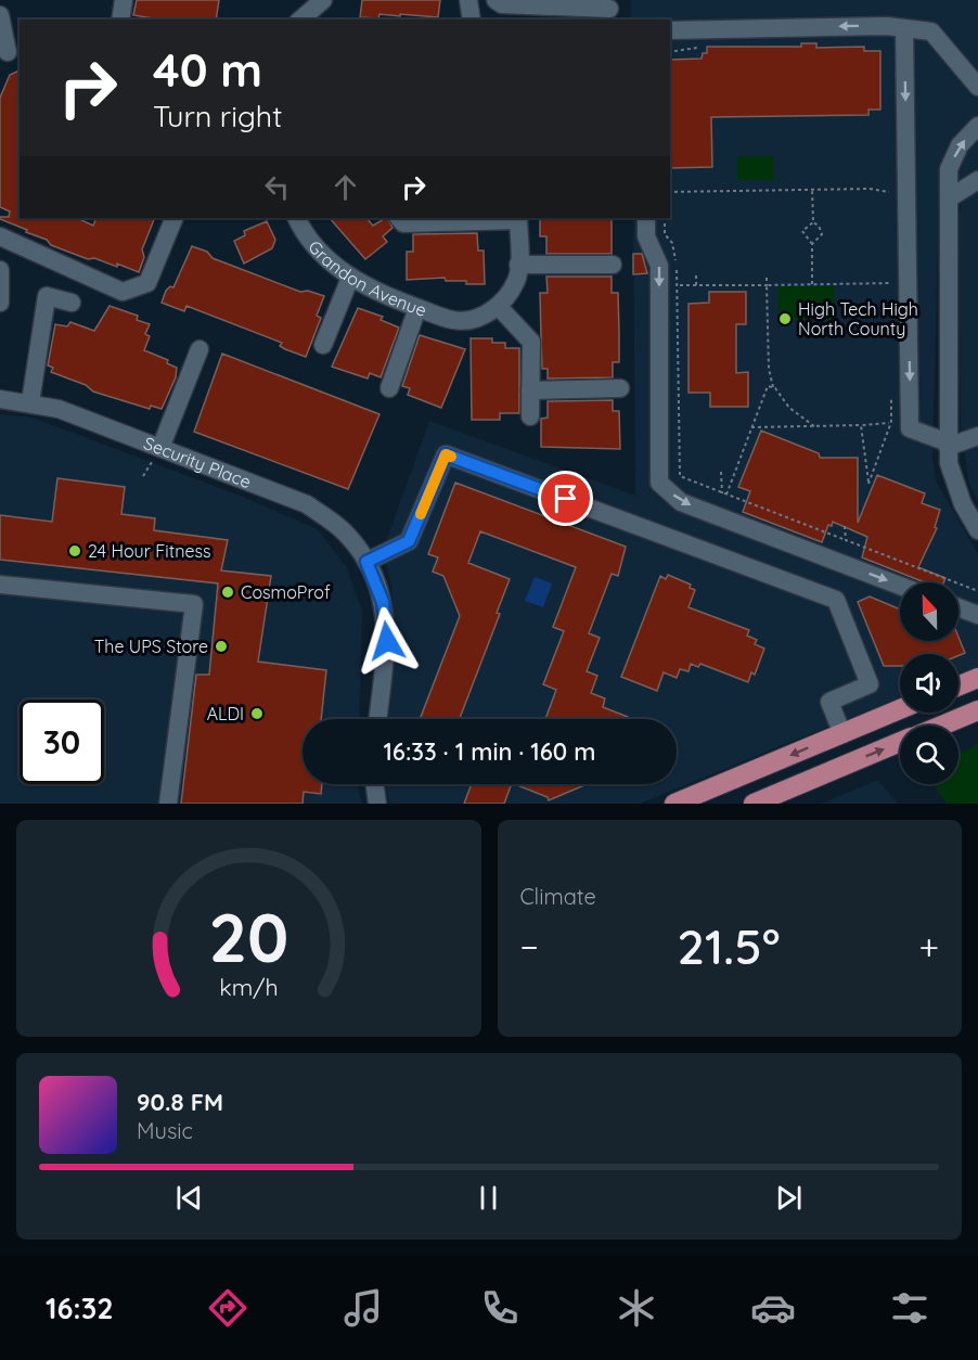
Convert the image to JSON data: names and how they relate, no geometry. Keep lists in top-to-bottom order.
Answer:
{
  "streets": {
    "street": ["Grandon Avenue", "Security Place"]
  },
  "places": [
    "High Tech High North County",
    "24 Hour Fitness",
    "CosmoProf",
    "The UPS Store",
    "ALDI"
  ],
  "north": "top",
  "page": {
    "turn": ["40 m", "Turn right"],
    "limit": "30",
    "trip": "16:33 · 1 min · 160 m",
    "tile": "Climate",
    "heat": ["−", "21.5°", "+"],
    "song": ["90.8 FM", "Music"],
    "tabs": "16:32",
    "gauge": ["20", "km/h"]
  }
}
